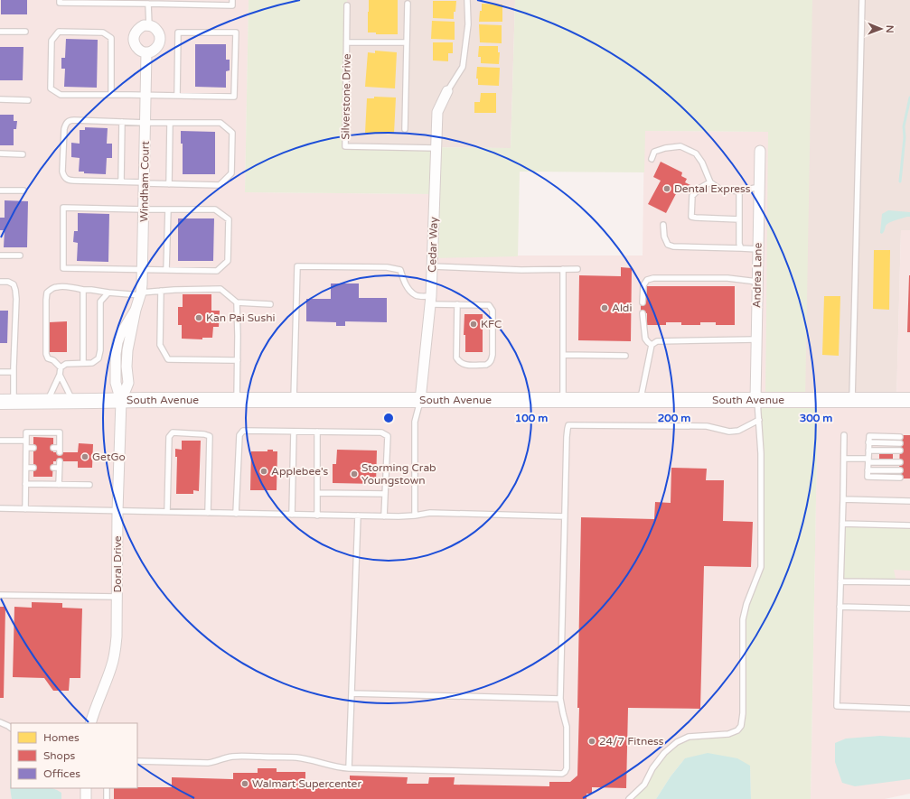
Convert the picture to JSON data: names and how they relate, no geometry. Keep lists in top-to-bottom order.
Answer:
{
  "streets": {
    "main road": ["South Avenue"],
    "street": [
      "Windham Court",
      "Cedar Way",
      "Andrea Lane",
      "Doral Drive"
    ],
    "lane": ["Silverstone Drive"]
  },
  "crossings": [
    ["Silverstone Drive", "Cedar Way"],
    ["Windham Court", "South Avenue"],
    ["Windham Court", "Doral Drive"],
    ["Cedar Way", "South Avenue"],
    ["Andrea Lane", "South Avenue"],
    ["South Avenue", "Doral Drive"]
  ],
  "places": [
    "Dental Express",
    "Aldi",
    "Kan Pai Sushi",
    "KFC",
    "GetGo",
    "Applebee's",
    "Storming Crab Youngstown",
    "24/7 Fitness",
    "Walmart Supercenter"
  ],
  "legend": ["Homes", "Shops", "Offices"],
  "north": "right",
  "rings": ["100 m", "200 m", "300 m"]
}
